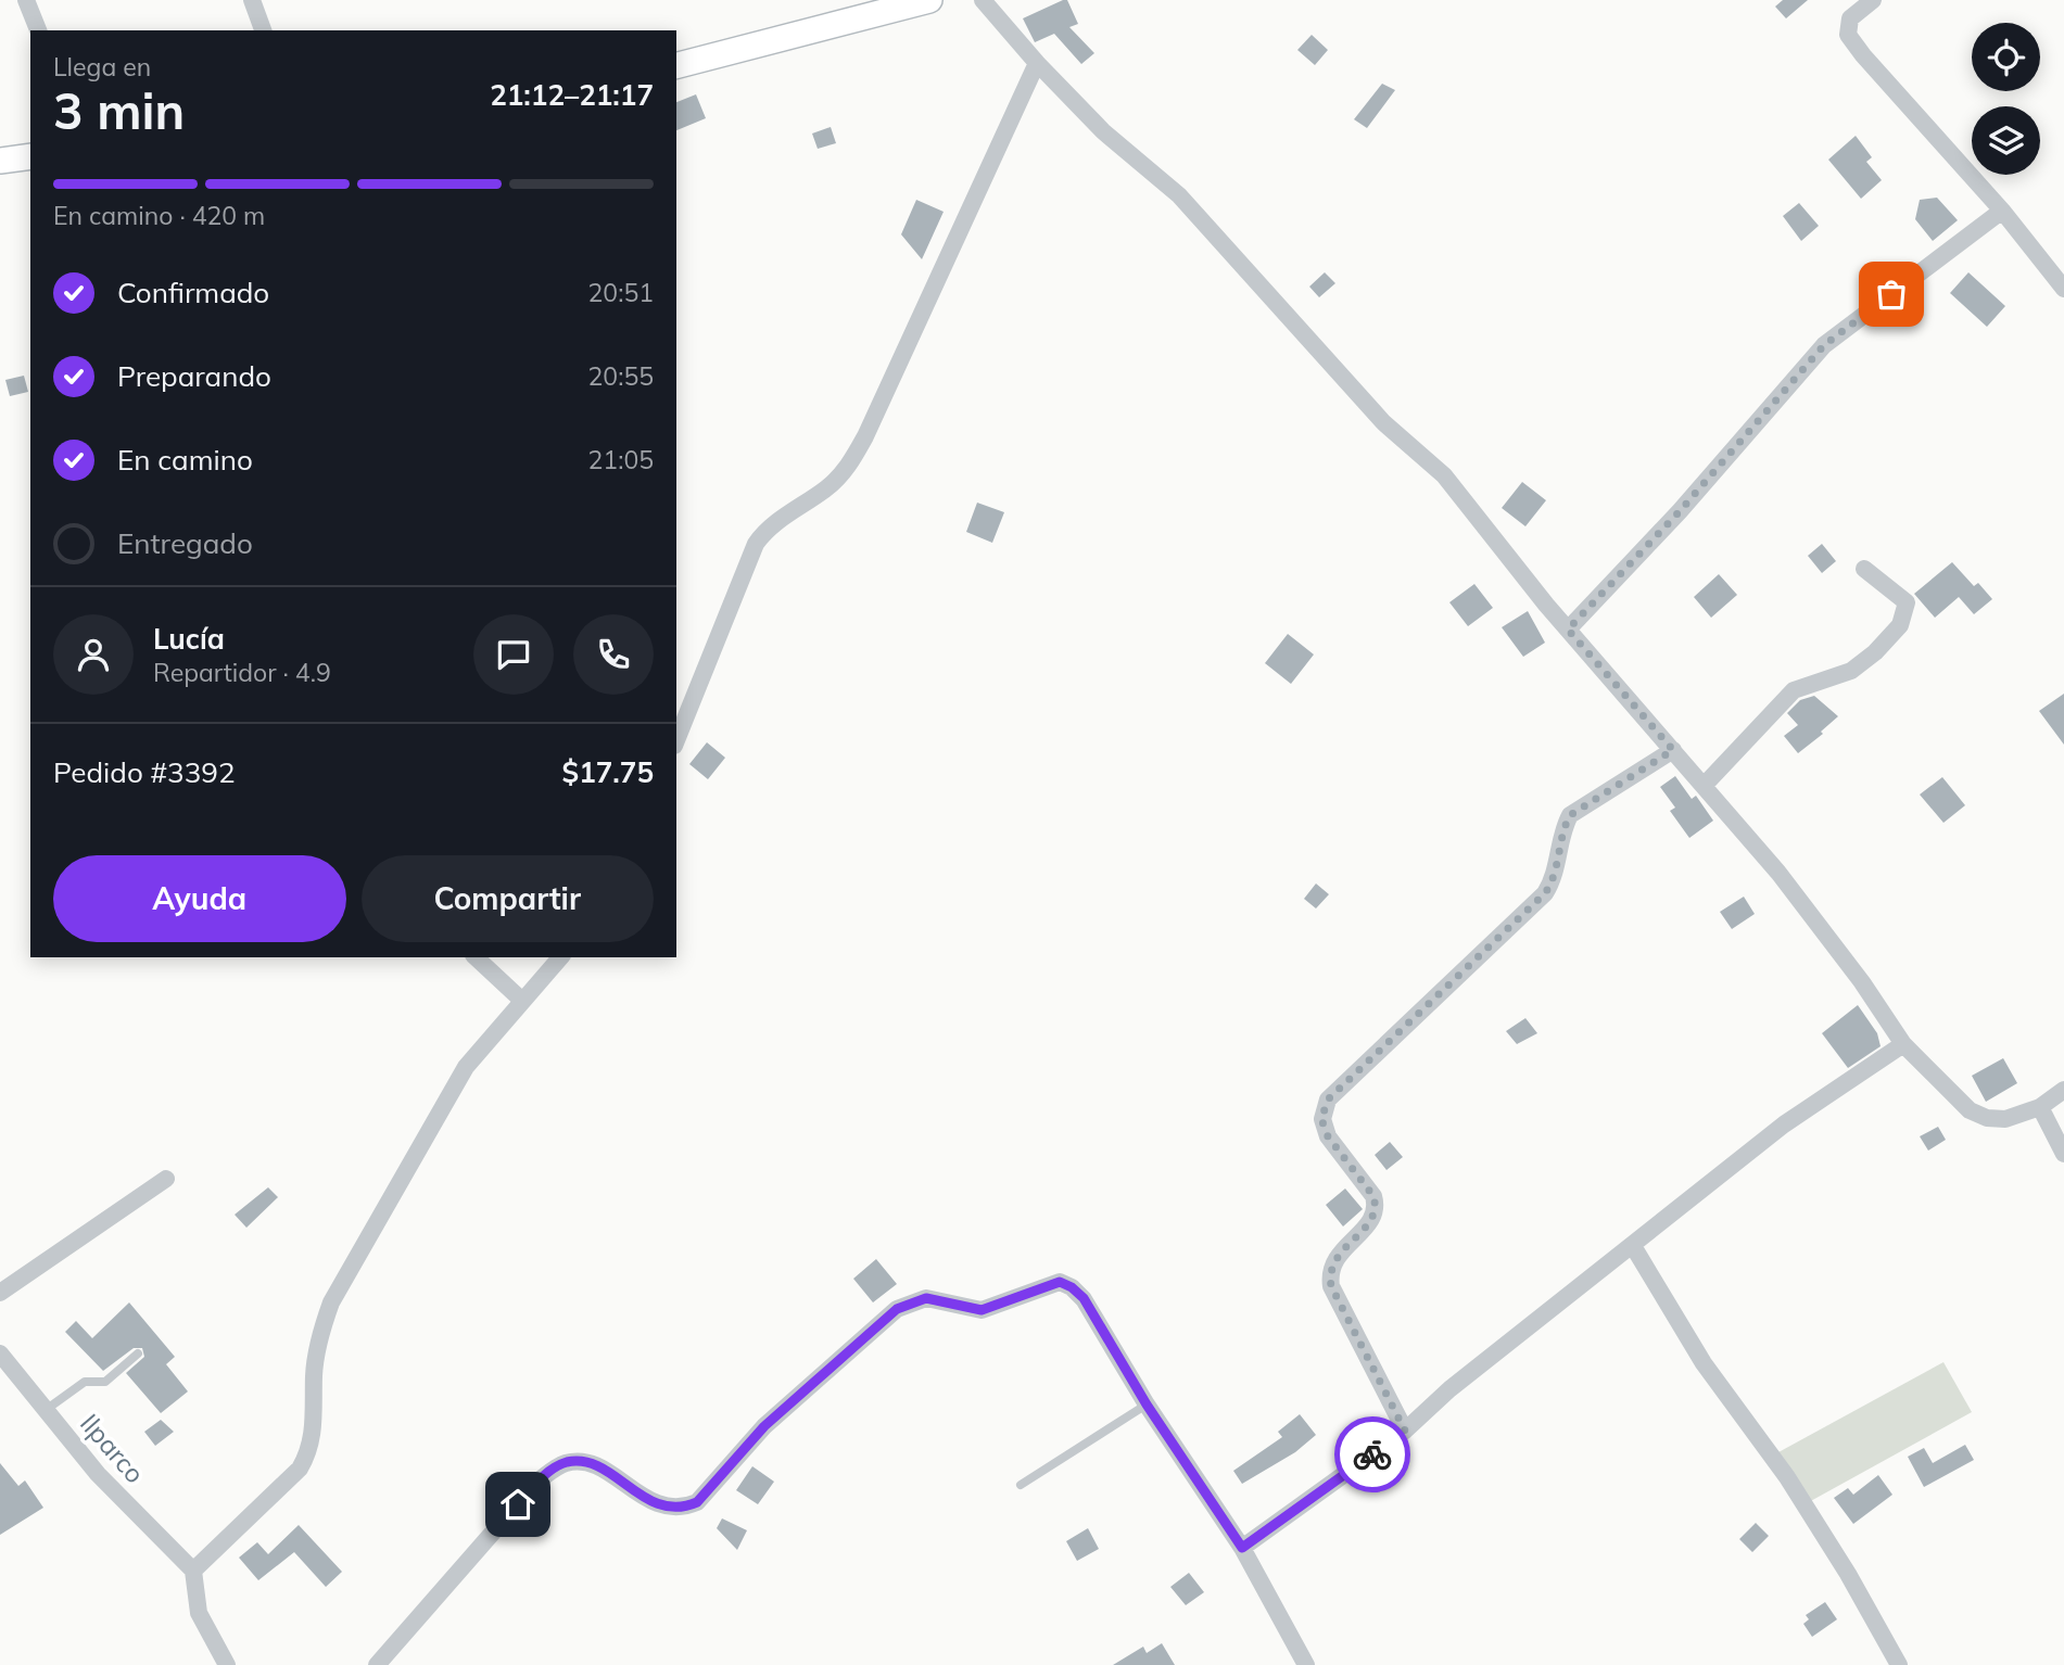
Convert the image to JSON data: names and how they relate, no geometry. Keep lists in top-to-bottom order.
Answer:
{
  "streets": {
    "street": ["Ilparco"]
  },
  "page": {
    "heading": ["3 min", "Llega en", "21:12–21:17"],
    "panel": [
      "Lucía",
      "Repartidor · 4.9",
      "Pedido #3392",
      "$17.75"
    ],
    "bar": "En camino · 420 m",
    "list": [
      ["Confirmado", "20:51"],
      ["Preparando", "20:55"],
      ["En camino", "21:05"],
      "Entregado"
    ],
    "buttons": ["Ayuda", "Compartir"]
  }
}
